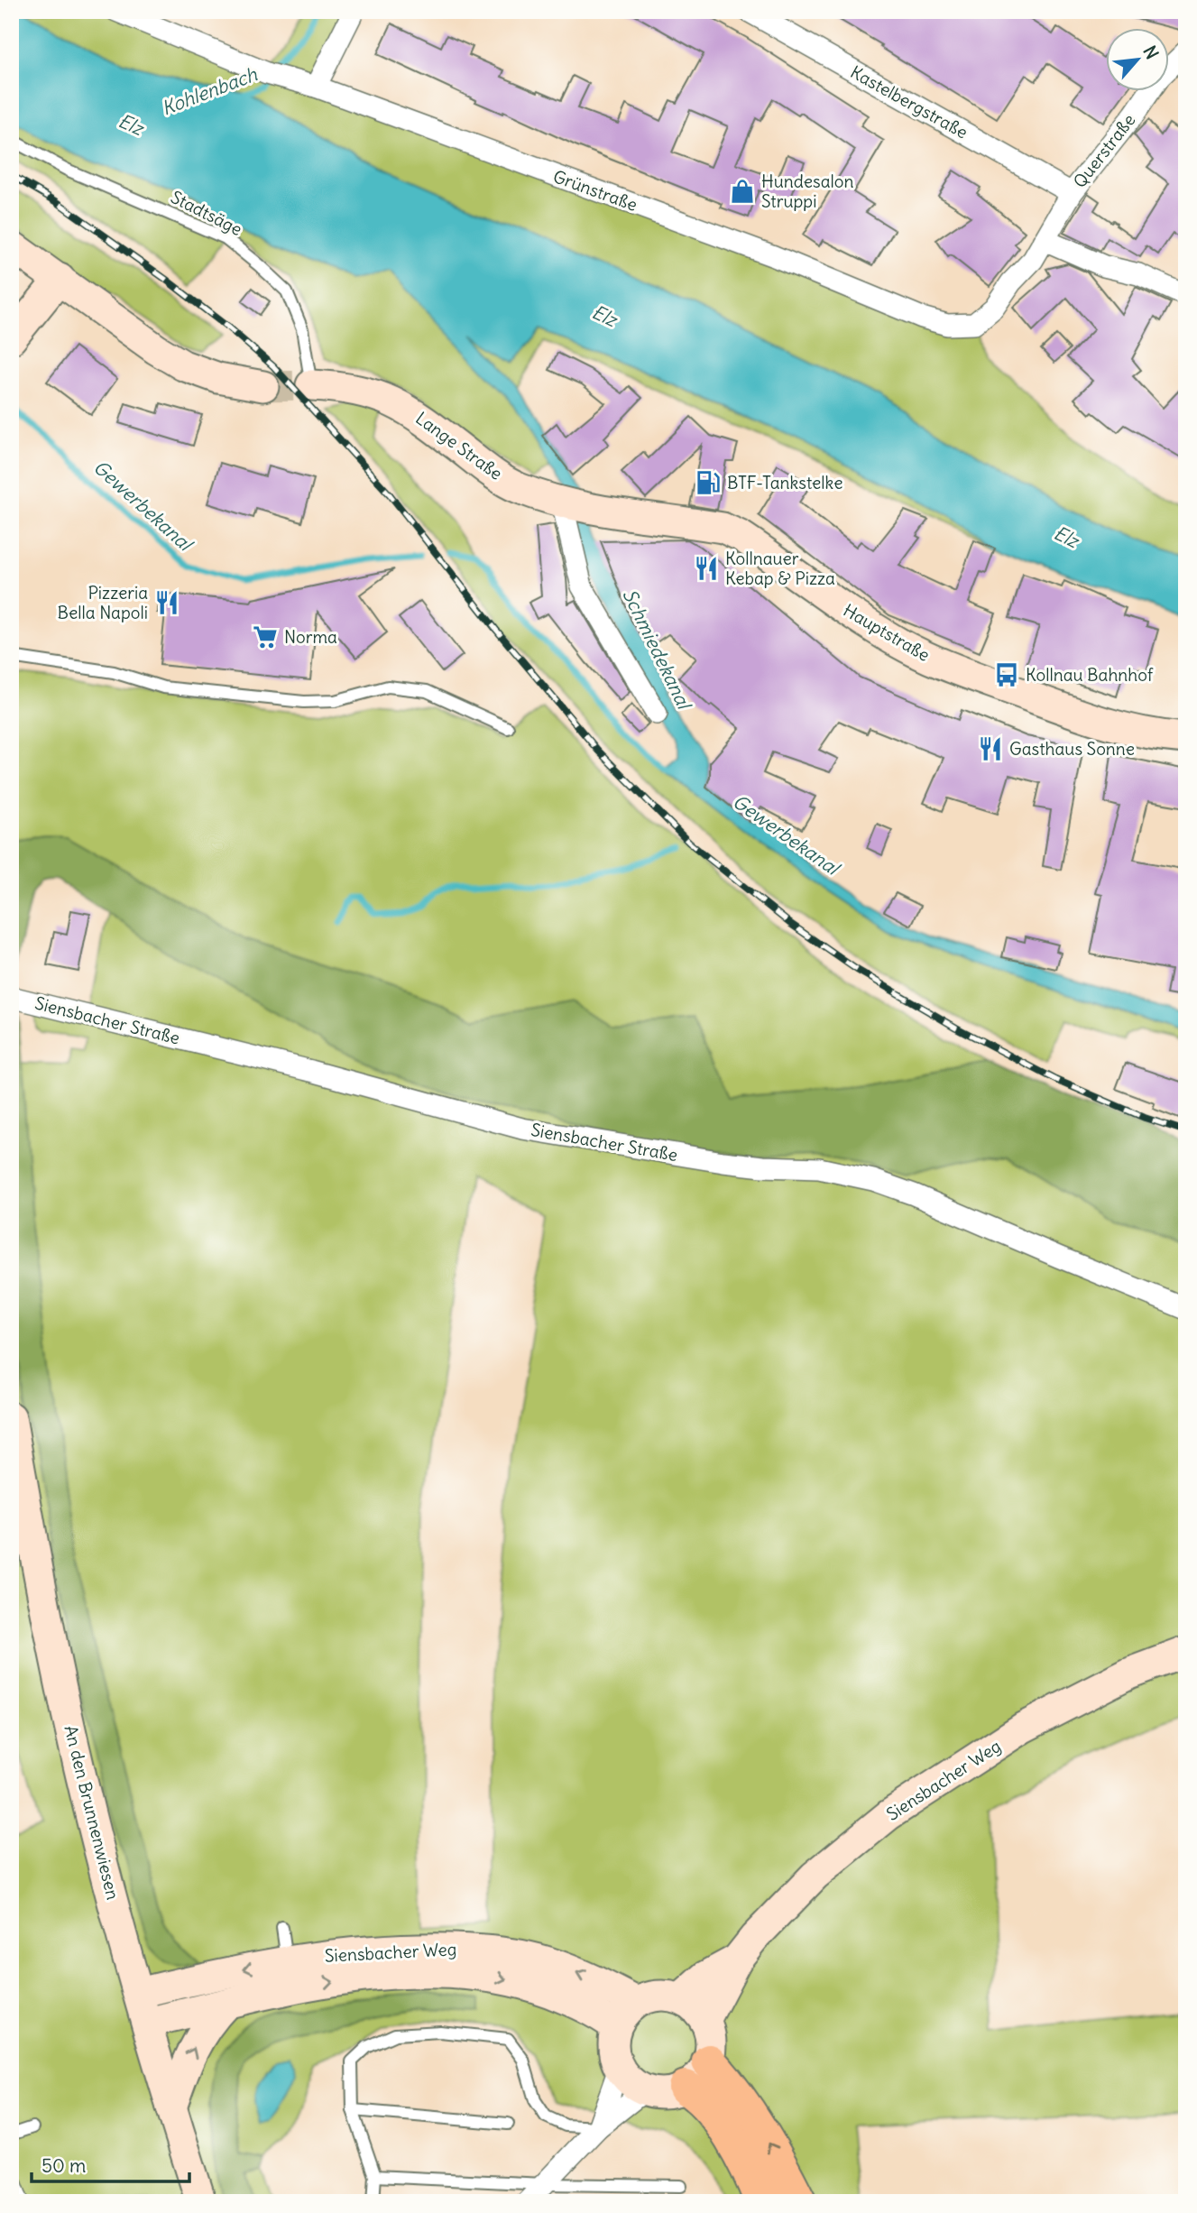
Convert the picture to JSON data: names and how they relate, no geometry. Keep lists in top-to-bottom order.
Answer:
{
  "streets": {
    "street": [
      "Kastelbergstraße",
      "Querstraße",
      "Grünstraße",
      "Lange Straße",
      "Hauptstraße",
      "Siensbacher Straße",
      "Siensbacher Weg",
      "An den Brunnenwiesen"
    ],
    "lane": ["Stadtsäge"]
  },
  "crossings": [
    ["Kastelbergstraße", "Querstraße"],
    ["Kastelbergstraße", "Grünstraße"],
    ["Querstraße", "Grünstraße"],
    ["Stadtsäge", "Lange Straße"],
    ["Lange Straße", "Hauptstraße"],
    ["Siensbacher Weg", "An den Brunnenwiesen"]
  ],
  "water": [
    "Kohlenbach",
    "Elz",
    "Gewerbekanal",
    "Schmiedekanal"
  ],
  "places": {
    "shop": ["Hundesalon Struppi"],
    "fuel station": ["BTF-Tankstelke"],
    "restaurant": ["Kollnauer Kebap & Pizza", "Pizzeria Bella Napoli", "Gasthaus Sonne"],
    "supermarket": ["Norma"],
    "bus stop": ["Kollnau Bahnhof"]
  },
  "scale_bar": "50 m",
  "north": "top right"
}
